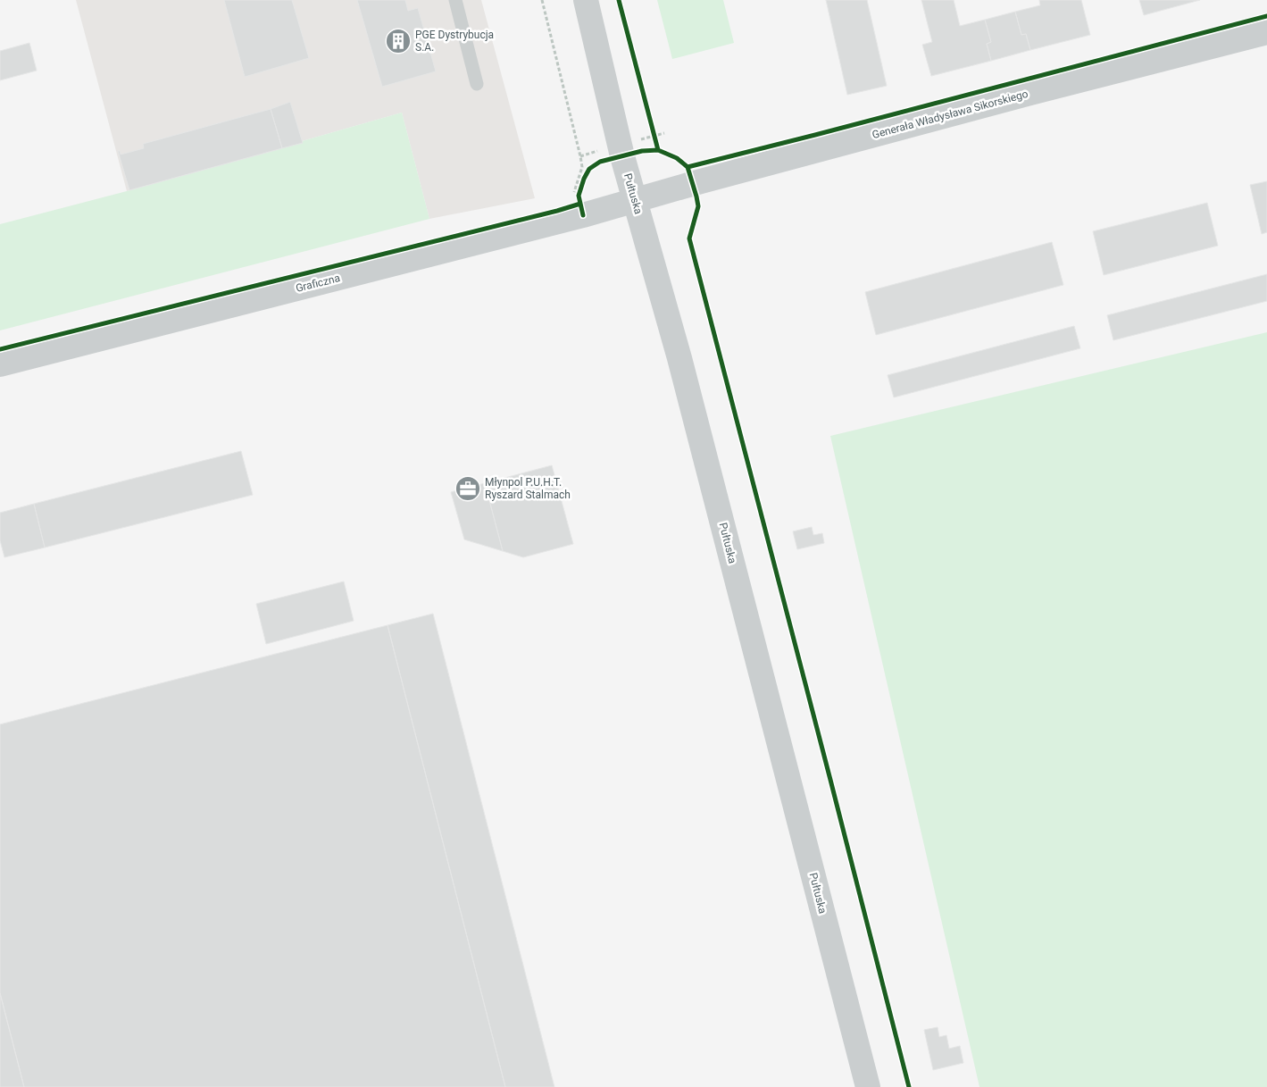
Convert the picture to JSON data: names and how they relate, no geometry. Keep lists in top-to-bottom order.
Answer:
{
  "streets": {
    "street": ["Generała Władysława Sikorskiego", "Pułtuska", "Graficzna"]
  },
  "crossings": [
    ["Generała Władysława Sikorskiego", "Pułtuska"],
    ["Generała Władysława Sikorskiego", "Graficzna"],
    ["Pułtuska", "Graficzna"]
  ],
  "places": {
    "building": ["PGE Dystrybucja S.A."],
    "office": ["Młynpol P.U.H.T. Ryszard Stalmach"]
  }
}
